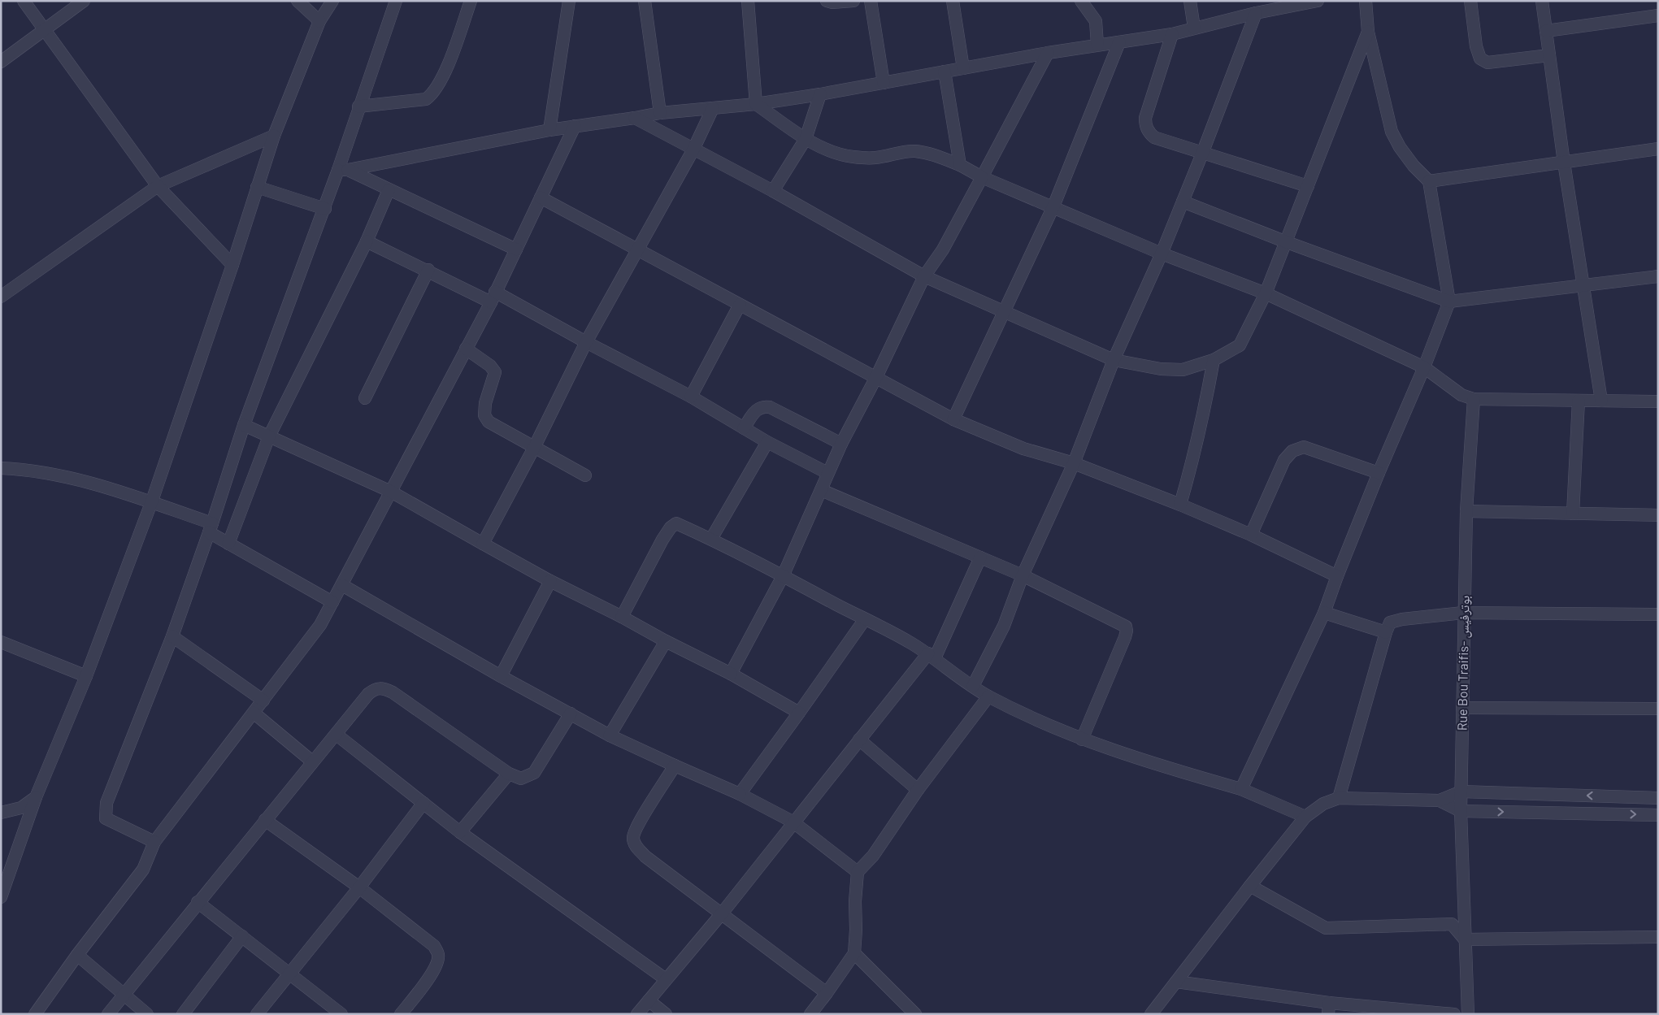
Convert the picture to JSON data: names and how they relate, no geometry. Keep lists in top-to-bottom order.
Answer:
{
  "streets": {
    "street": ["Rue Bou Traifis- بوترفيس"]
  }
}
